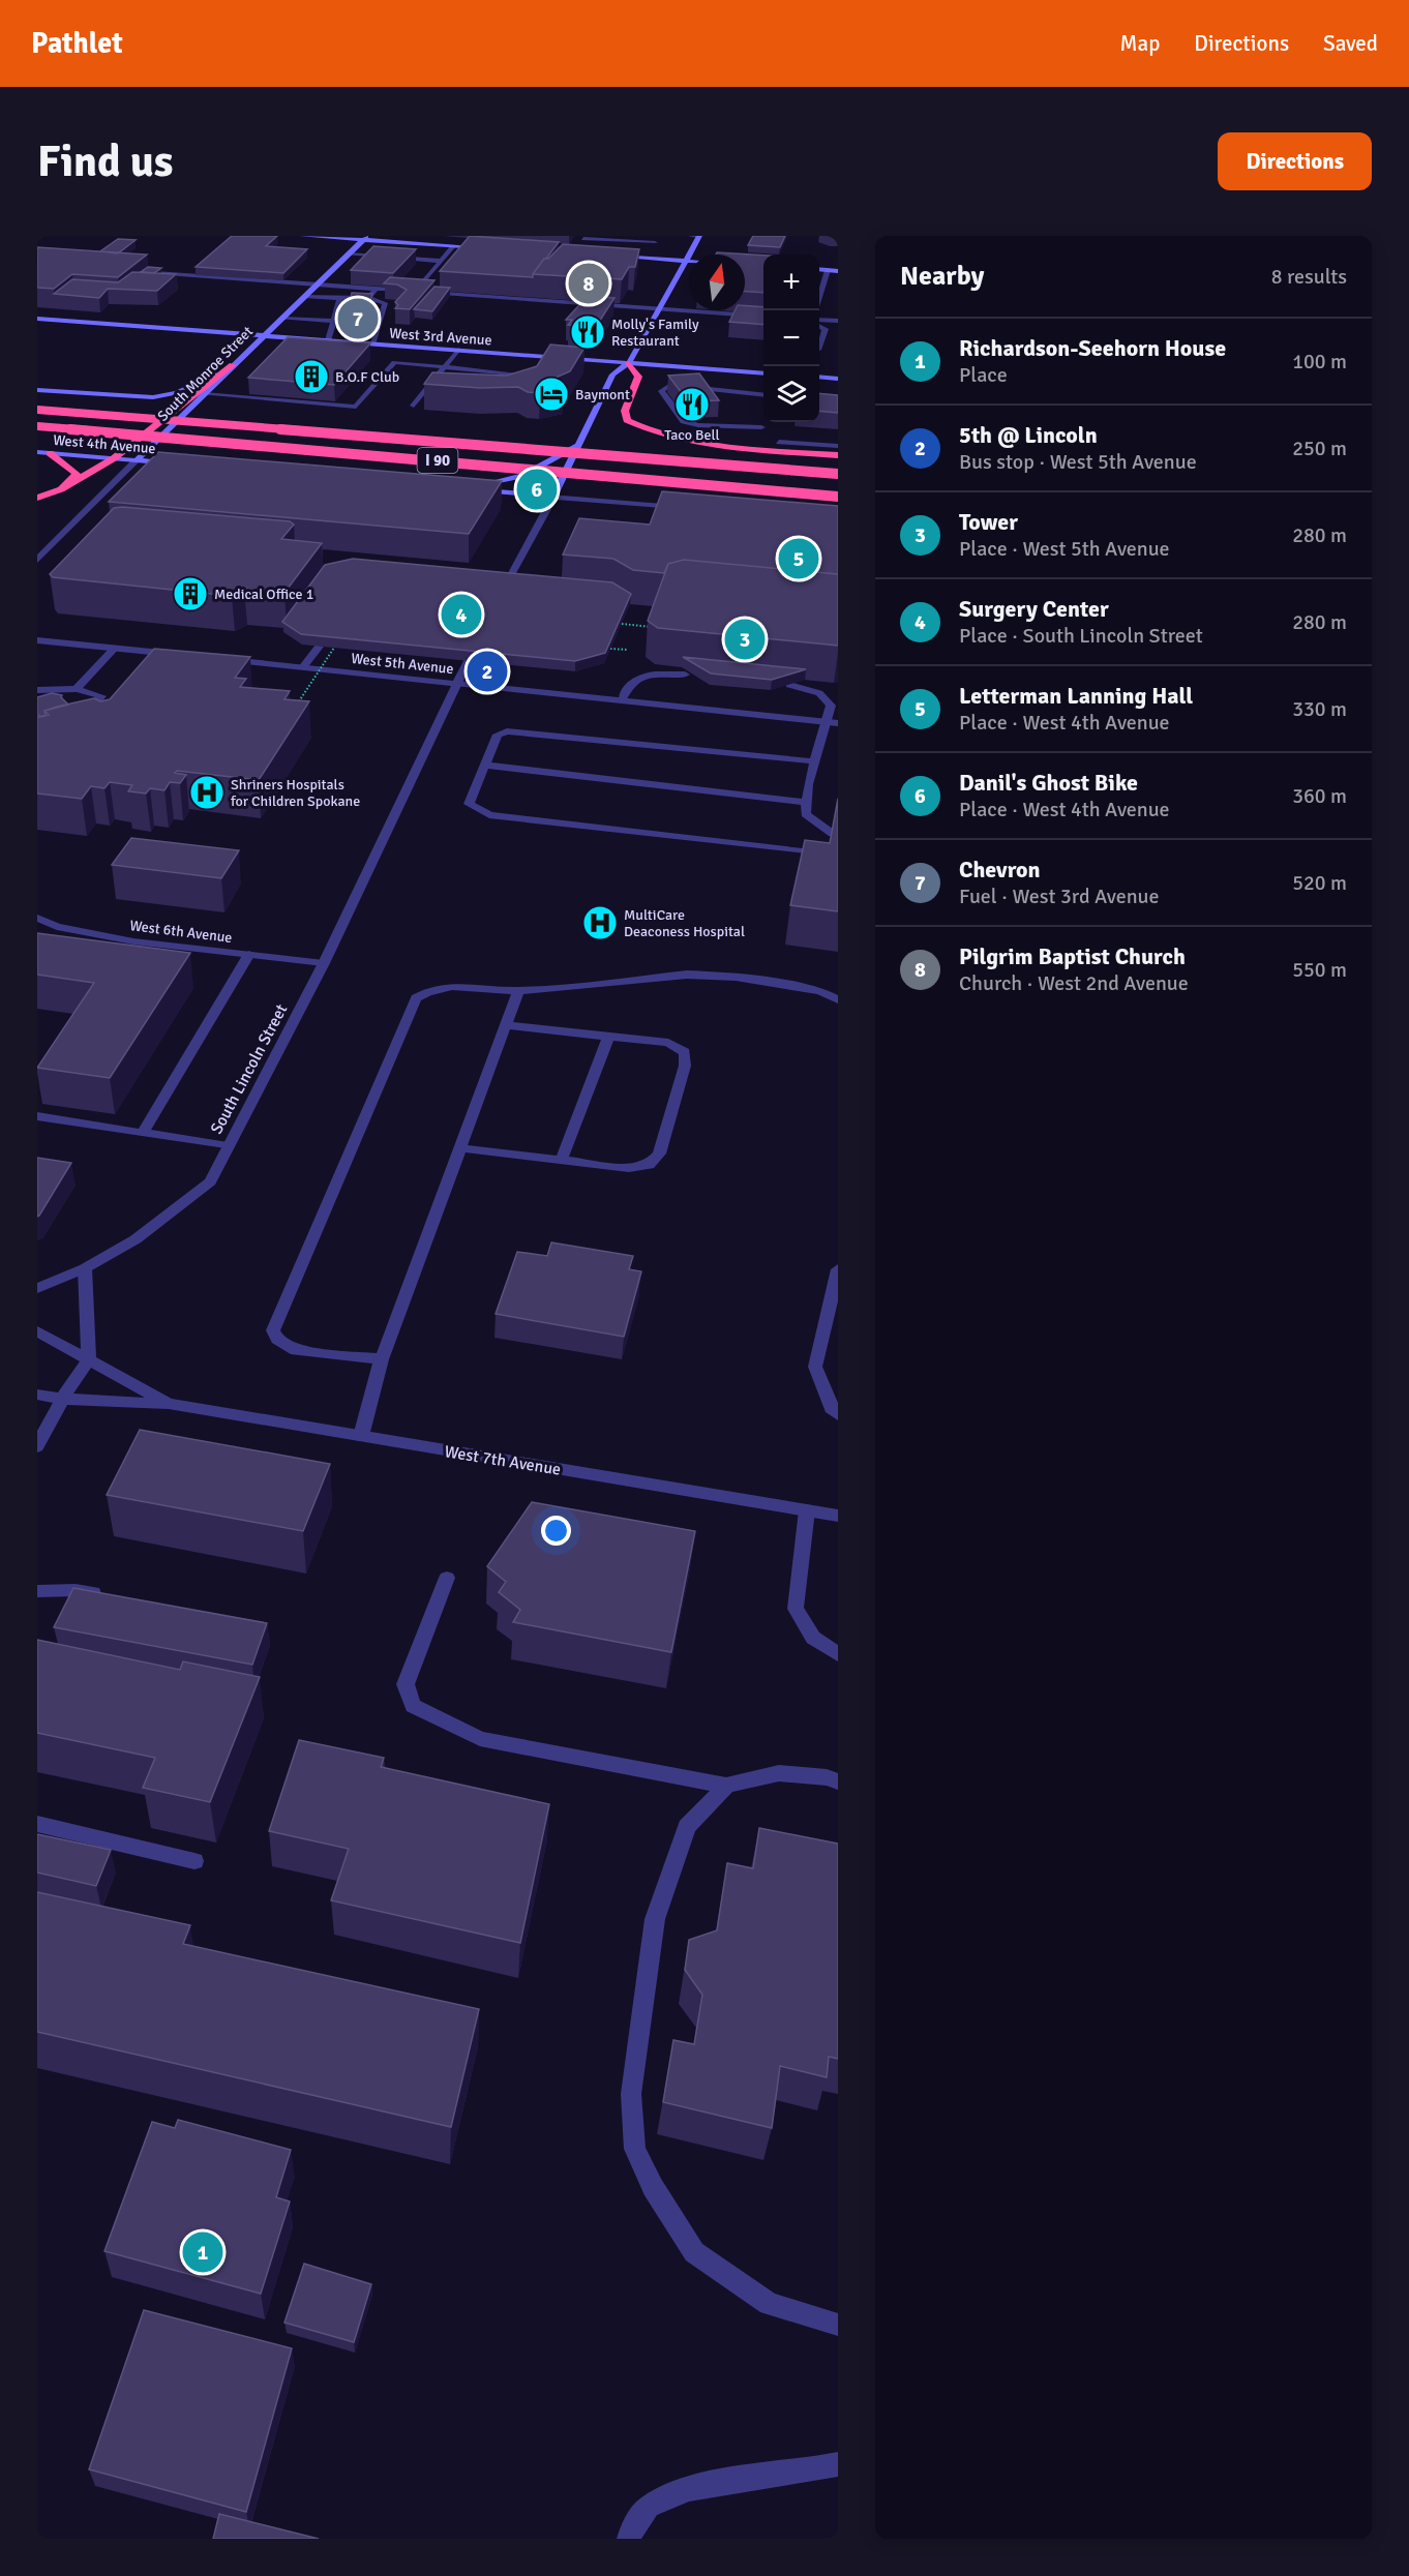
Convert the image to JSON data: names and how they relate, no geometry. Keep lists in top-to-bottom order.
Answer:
{
  "streets": {
    "highway": ["I 90"],
    "main road": ["West 3rd Avenue", "South Monroe Street", "West 4th Avenue"],
    "street": [
      "West 5th Avenue",
      "West 6th Avenue",
      "South Lincoln Street",
      "West 7th Avenue"
    ]
  },
  "crossings": [
    ["West 3rd Avenue", "South Monroe Street"],
    ["South Monroe Street", "West 4th Avenue"],
    ["West 5th Avenue", "South Lincoln Street"],
    ["West 6th Avenue", "South Lincoln Street"]
  ],
  "places": {
    "restaurant": ["Molly's Family Restaurant", "Taco Bell"],
    "building": ["B.O.F Club", "Medical Office 1"],
    "hotel": ["Baymont"],
    "hospital": ["Shriners Hospitals for Children Spokane", "MultiCare Deaconess Hospital"]
  },
  "north": "top",
  "page": {
    "header": "Pathlet",
    "nav": ["Map", "Directions", "Saved"],
    "buttons": "Directions",
    "title": "Find us",
    "heading": ["Nearby", "8 results"],
    "map_buttons": ["+", "−"],
    "pins": [
      "8",
      "7",
      "6",
      "5",
      "4",
      "3",
      "2",
      "1"
    ],
    "list": [
      {
        "mark": "1",
        "name": "Richardson-Seehorn House",
        "note": "Place",
        "value": "100 m"
      },
      {
        "mark": "2",
        "name": "5th @ Lincoln",
        "note": "Bus stop · West 5th Avenue",
        "value": "250 m"
      },
      {
        "mark": "3",
        "name": "Tower",
        "note": "Place · West 5th Avenue",
        "value": "280 m"
      },
      {
        "mark": "4",
        "name": "Surgery Center",
        "note": "Place · South Lincoln Street",
        "value": "280 m"
      },
      {
        "mark": "5",
        "name": "Letterman Lanning Hall",
        "note": "Place · West 4th Avenue",
        "value": "330 m"
      },
      {
        "mark": "6",
        "name": "Danil's Ghost Bike",
        "note": "Place · West 4th Avenue",
        "value": "360 m"
      },
      {
        "mark": "7",
        "name": "Chevron",
        "note": "Fuel · West 3rd Avenue",
        "value": "520 m"
      },
      {
        "mark": "8",
        "name": "Pilgrim Baptist Church",
        "note": "Church · West 2nd Avenue",
        "value": "550 m"
      }
    ]
  }
}
